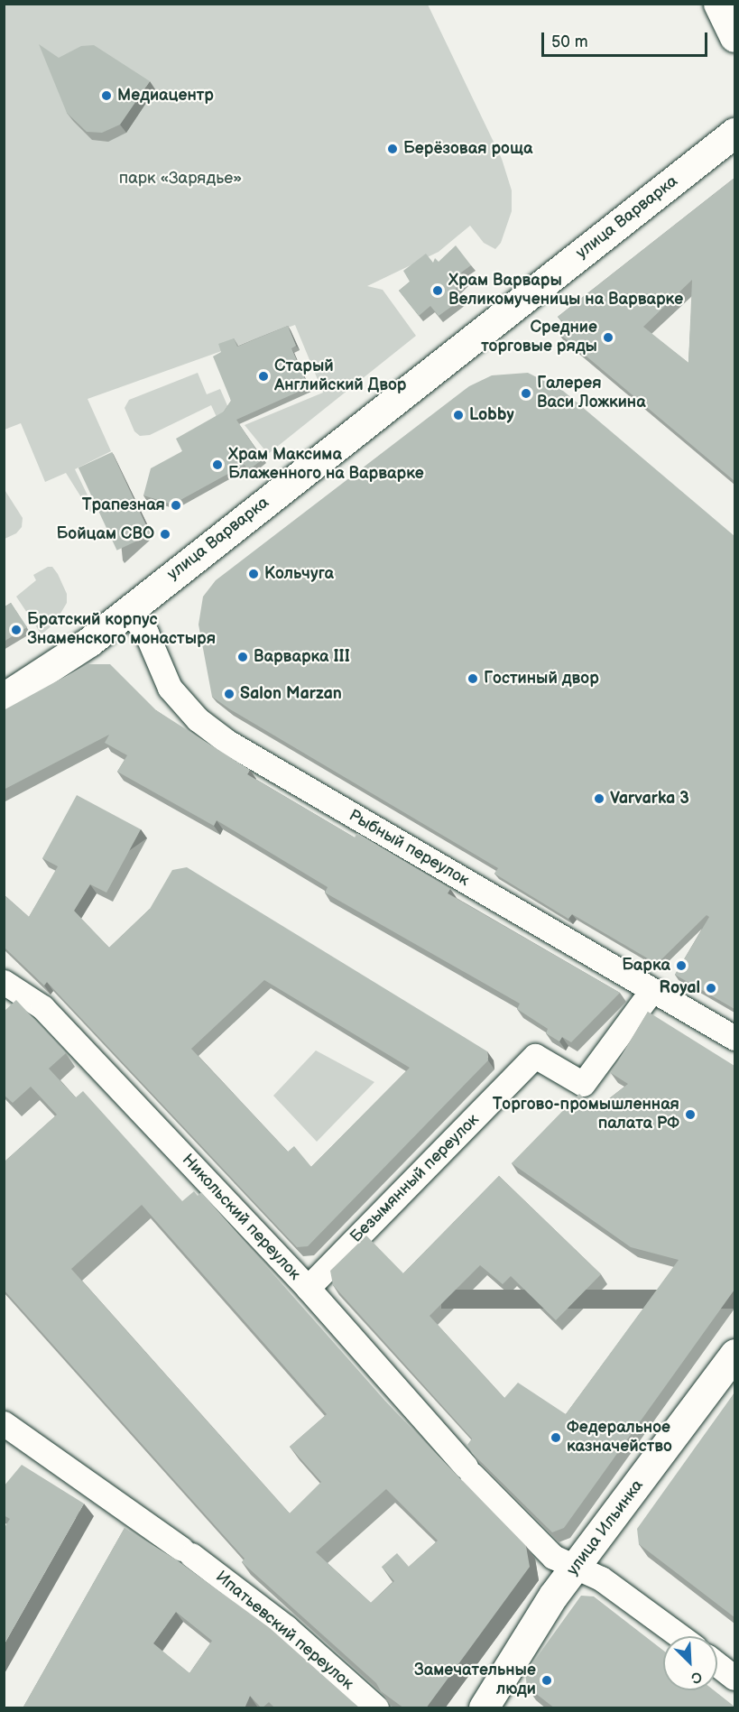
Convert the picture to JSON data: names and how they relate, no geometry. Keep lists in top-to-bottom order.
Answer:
{
  "streets": {
    "street": [
      "улица Варварка",
      "Рыбный переулок",
      "Безымянный переулок",
      "Никольский переулок",
      "улица Ильинка",
      "Ипатьевский переулок"
    ]
  },
  "crossings": [
    ["улица Варварка", "Рыбный переулок"],
    ["Рыбный переулок", "Безымянный переулок"],
    ["Безымянный переулок", "Никольский переулок"],
    ["Никольский переулок", "улица Ильинка"]
  ],
  "parks": ["парк «Зарядье»"],
  "places": [
    "Медиацентр",
    "Берёзовая роща",
    "Храм Варвары Великомученицы на Варварке",
    "Средние торговые ряды",
    "Старый Английский Двор",
    "Галерея Васи Ложкина",
    "Lobby",
    "Храм Максима Блаженного на Варварке",
    "Трапезная",
    "Бойцам СВО",
    "Кольчуга",
    "Братский корпус Знаменского монастыря",
    "Варварка III",
    "Гостиный двор",
    "Salon Marzan",
    "Varvarka 3",
    "Барка",
    "Royal",
    "Торгово-промышленная палата РФ",
    "Федеральное казначейство",
    "Замечательные люди"
  ],
  "scale_bar": "50 m",
  "north": "bottom right"
}
